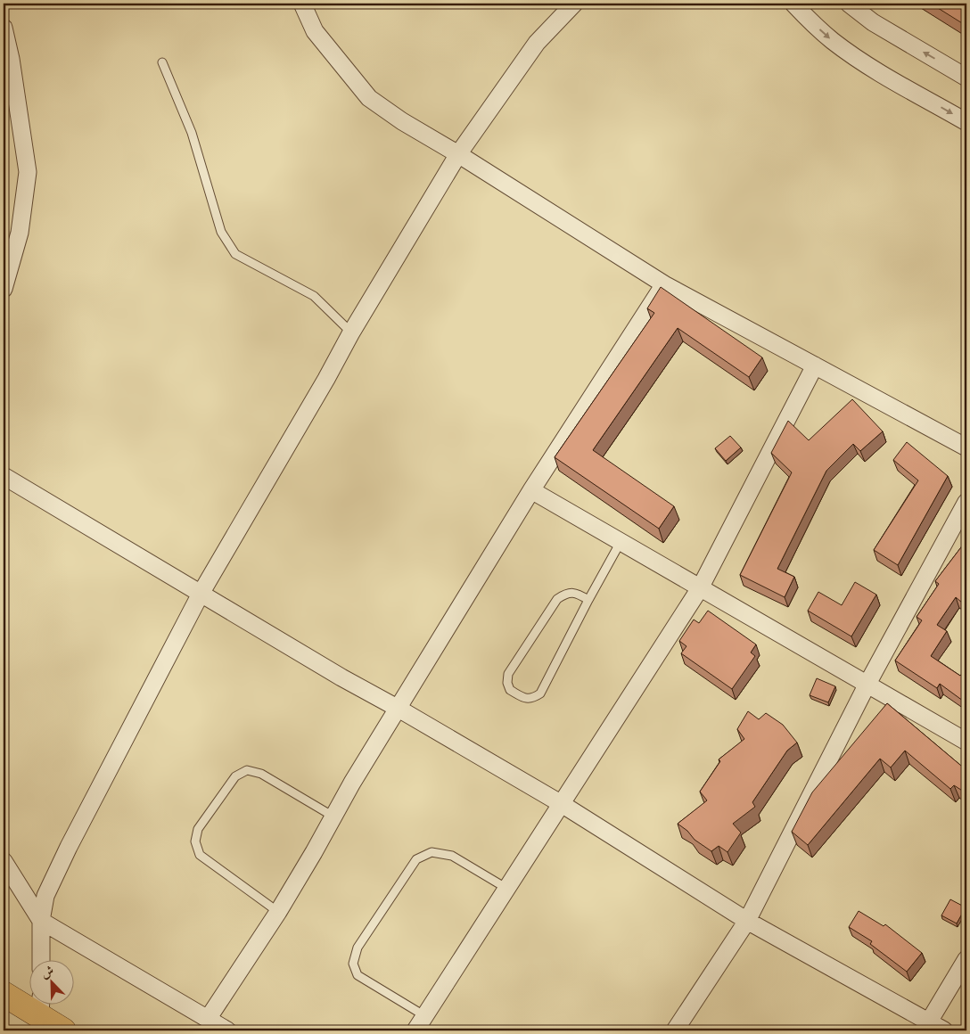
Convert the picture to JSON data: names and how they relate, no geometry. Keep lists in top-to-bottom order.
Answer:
{
  "north": "top left"
}
